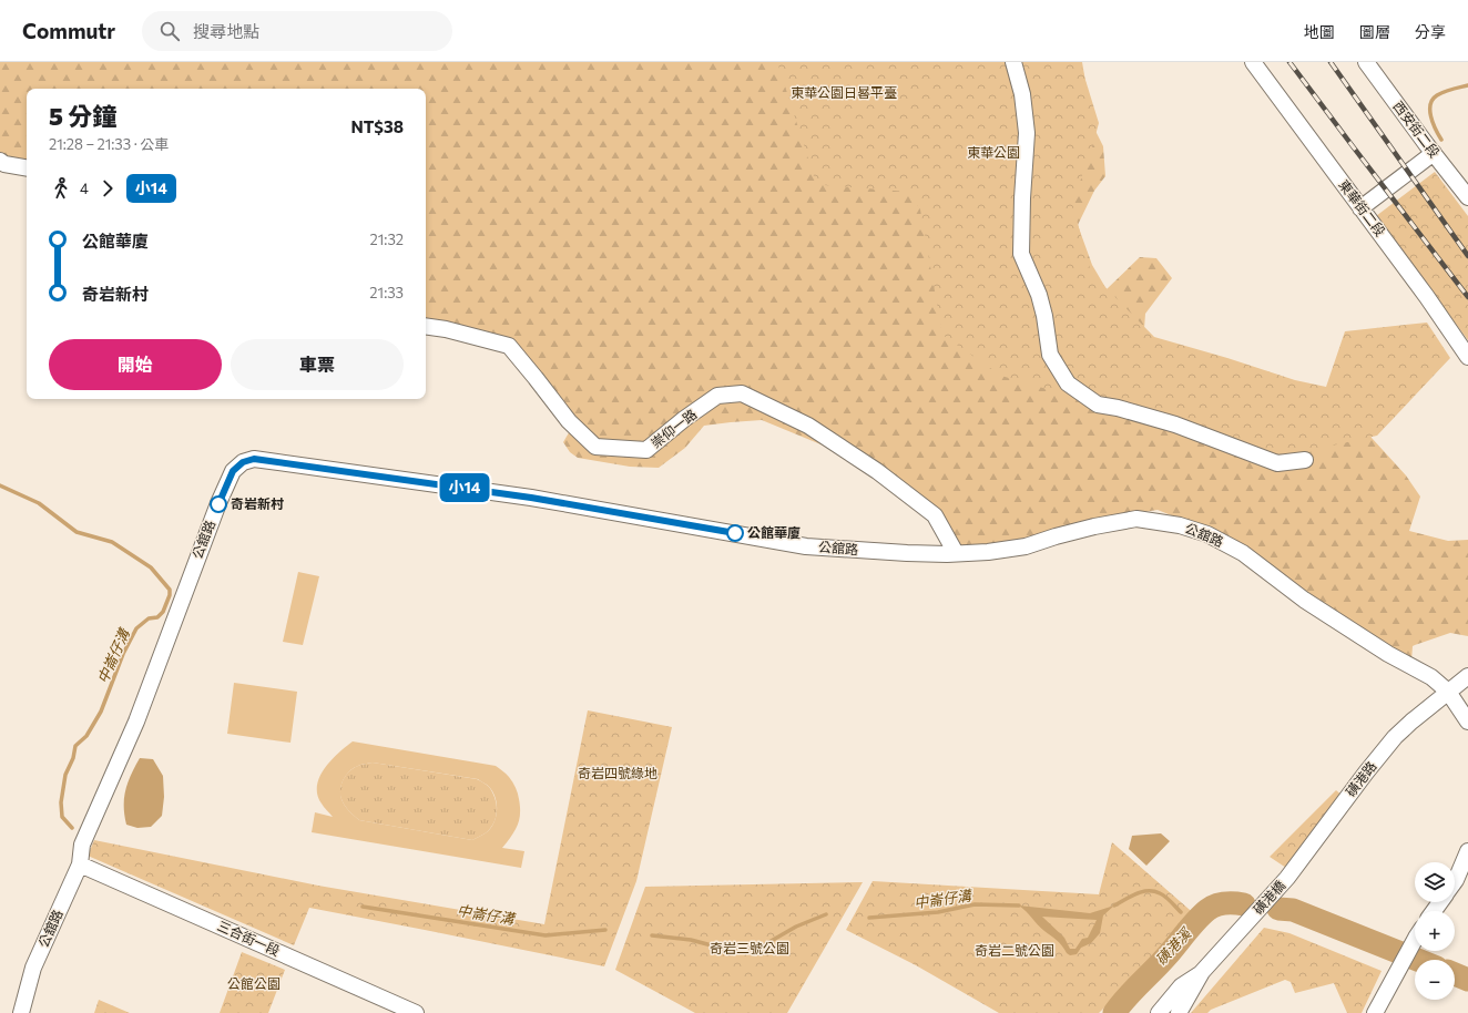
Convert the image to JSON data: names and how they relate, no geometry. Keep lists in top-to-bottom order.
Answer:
{
  "streets": {
    "street": [
      "西安街二段",
      "東華街二段",
      "崇仰一路",
      "公舘路",
      "磺港路",
      "磺港橋",
      "三合街一段"
    ]
  },
  "crossings": [
    ["崇仰一路", "公舘路"],
    ["公舘路", "磺港路"],
    ["公舘路", "三合街一段"],
    ["磺港路", "磺港橋"]
  ],
  "water": ["中崙仔溝", "磺港溪"],
  "parks": [
    "東華公園日晷平臺",
    "東華公園",
    "奇岩四號綠地",
    "奇岩三號公園",
    "奇岩二號公園",
    "公館公園"
  ],
  "places": ["奇岩新村", "公館華廈"],
  "lines": ["bus line 小14"],
  "page": {
    "header": "Commutr",
    "search": "搜尋地點",
    "nav": ["地圖", "圖層", "分享"],
    "on_map": "小14",
    "heading": ["5 分鐘", "21:28 – 21:33 · 公車", "NT$38"],
    "legs": ["4", "小14"],
    "list": [
      {
        "name": "公館華廈",
        "value": "21:32"
      },
      {
        "name": "奇岩新村",
        "value": "21:33"
      }
    ],
    "buttons": ["開始", "車票"],
    "map_buttons": ["+", "−"]
  }
}
